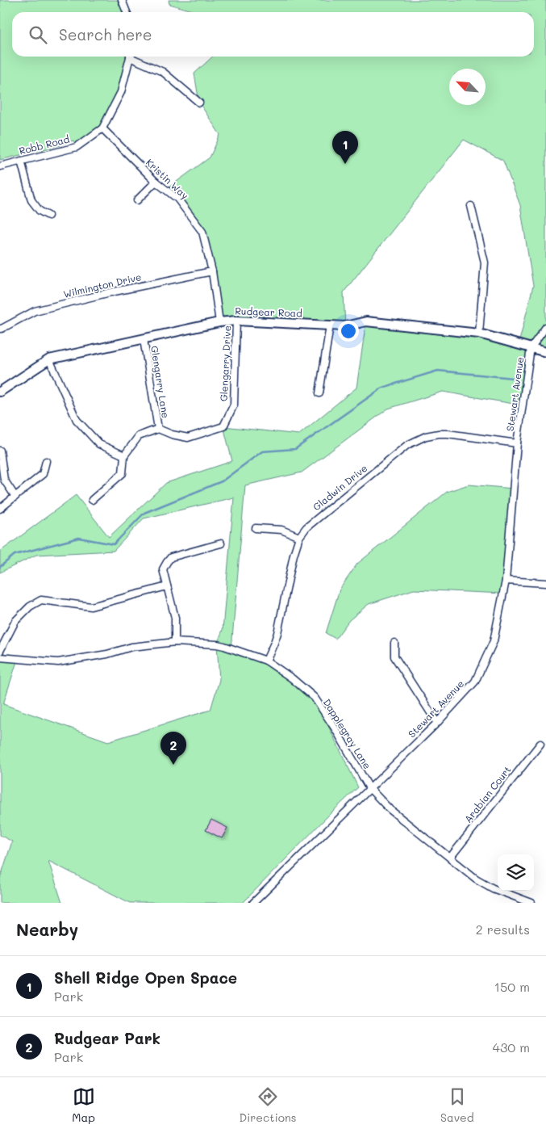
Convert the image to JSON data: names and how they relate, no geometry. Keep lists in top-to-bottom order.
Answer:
{
  "streets": {
    "street": [
      "Robb Road",
      "Kristin Way",
      "Wilmington Drive",
      "Rudgear Road",
      "Glengarry Drive",
      "Glengarry Lane",
      "Stewart Avenue",
      "Gladwin Drive",
      "Dapplegray Lane",
      "Arabian Court"
    ]
  },
  "crossings": [
    ["Robb Road", "Kristin Way"],
    ["Kristin Way", "Wilmington Drive"],
    ["Kristin Way", "Rudgear Road"],
    ["Rudgear Road", "Glengarry Drive"],
    ["Rudgear Road", "Glengarry Lane"],
    ["Rudgear Road", "Stewart Avenue"],
    ["Glengarry Drive", "Glengarry Lane"],
    ["Stewart Avenue", "Gladwin Drive"],
    ["Stewart Avenue", "Dapplegray Lane"],
    ["Gladwin Drive", "Dapplegray Lane"],
    ["Dapplegray Lane", "Arabian Court"]
  ],
  "north": "top left",
  "page": {
    "search": "Search here",
    "pins": ["1", "2"],
    "heading": ["Nearby", "2 results"],
    "list": [
      {
        "mark": "1",
        "name": "Shell Ridge Open Space",
        "note": "Park",
        "value": "150 m"
      },
      {
        "mark": "2",
        "name": "Rudgear Park",
        "note": "Park",
        "value": "430 m"
      }
    ],
    "nav": ["Map", "Directions", "Saved"]
  }
}
